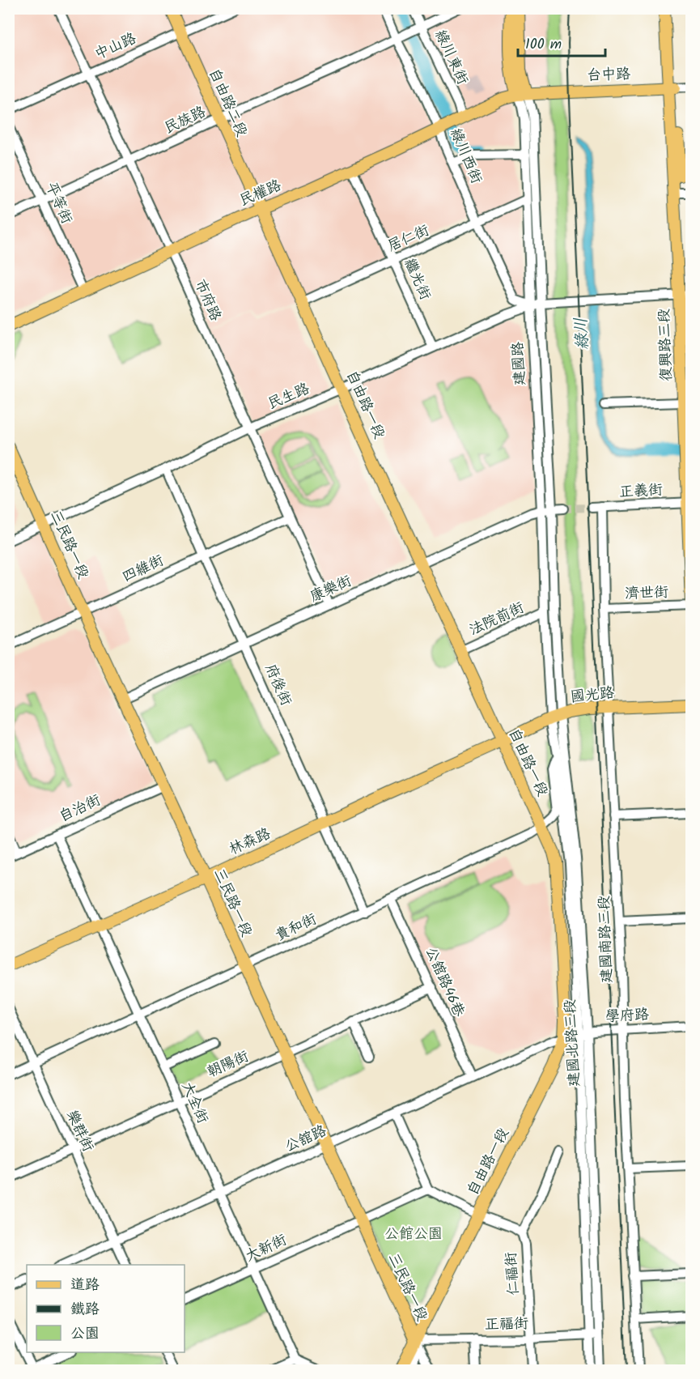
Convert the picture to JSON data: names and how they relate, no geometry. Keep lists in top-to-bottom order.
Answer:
{
  "streets": {
    "main road": [
      "台中路",
      "自由路二段",
      "民權路",
      "復興路三段",
      "建國路",
      "自由路一段",
      "三民路一段",
      "國光路",
      "林森路"
    ],
    "street": [
      "中山路",
      "綠川東街",
      "民族路",
      "綠川西街",
      "平等街",
      "居仁街",
      "繼光街",
      "市府路",
      "民生路",
      "正義街",
      "四維街",
      "康樂街",
      "濟世街",
      "法院前街",
      "府後街",
      "自治街",
      "貴和街",
      "建國南路三段",
      "公舘路46巷",
      "學府路",
      "建國北路三段",
      "朝陽街",
      "大全街",
      "樂群街",
      "公舘路",
      "大新街",
      "仁福街",
      "正福街"
    ]
  },
  "crossings": [
    ["中山路", "自由路二段"],
    ["中山路", "市府路"],
    ["綠川東街", "民族路"],
    ["綠川東街", "綠川西街"],
    ["綠川東街", "民權路"],
    ["台中路", "民權路"],
    ["台中路", "復興路三段"],
    ["台中路", "建國路"],
    ["自由路二段", "民族路"],
    ["自由路二段", "民權路"],
    ["自由路二段", "自由路一段"],
    ["民族路", "綠川西街"],
    ["民族路", "平等街"],
    ["民族路", "市府路"],
    ["綠川西街", "民權路"],
    ["綠川西街", "居仁街"],
    ["綠川西街", "建國路"],
    ["綠川西街", "民生路"],
    ["民權路", "平等街"],
    ["民權路", "繼光街"],
    ["民權路", "市府路"],
    ["民權路", "建國路"],
    ["民權路", "自由路一段"],
    ["居仁街", "繼光街"],
    ["居仁街", "建國路"],
    ["居仁街", "自由路一段"],
    ["繼光街", "民生路"],
    ["市府路", "民生路"],
    ["市府路", "四維街"],
    ["市府路", "康樂街"],
    ["復興路三段", "民生路"],
    ["復興路三段", "正義街"],
    ["建國路", "民生路"],
    ["建國路", "康樂街"],
    ["建國路", "法院前街"],
    ["建國路", "國光路"],
    ["建國路", "建國北路三段"],
    ["民生路", "自由路一段"],
    ["民生路", "三民路一段"],
    ["民生路", "府後街"],
    ["自由路一段", "三民路一段"],
    ["自由路一段", "康樂街"],
    ["自由路一段", "法院前街"],
    ["自由路一段", "國光路"],
    ["自由路一段", "林森路"],
    ["自由路一段", "貴和街"],
    ["自由路一段", "學府路"],
    ["自由路一段", "公舘路"],
    ["自由路一段", "正福街"],
    ["正義街", "建國南路三段"],
    ["三民路一段", "四維街"],
    ["三民路一段", "康樂街"],
    ["三民路一段", "自治街"],
    ["三民路一段", "林森路"],
    ["三民路一段", "貴和街"],
    ["三民路一段", "朝陽街"],
    ["三民路一段", "公舘路"],
    ["三民路一段", "大新街"],
    ["三民路一段", "正福街"],
    ["四維街", "府後街"],
    ["康樂街", "府後街"],
    ["濟世街", "建國南路三段"],
    ["府後街", "林森路"],
    ["府後街", "貴和街"],
    ["國光路", "林森路"],
    ["國光路", "建國南路三段"],
    ["國光路", "建國北路三段"],
    ["自治街", "大全街"],
    ["林森路", "大全街"],
    ["貴和街", "公舘路46巷"],
    ["貴和街", "大全街"],
    ["貴和街", "樂群街"],
    ["建國南路三段", "學府路"],
    ["公舘路46巷", "朝陽街"],
    ["公舘路46巷", "公舘路"],
    ["學府路", "建國北路三段"],
    ["學府路", "公舘路"],
    ["建國北路三段", "正福街"],
    ["朝陽街", "大全街"],
    ["朝陽街", "樂群街"],
    ["大全街", "公舘路"],
    ["大全街", "大新街"],
    ["樂群街", "公舘路"],
    ["仁福街", "正福街"]
  ],
  "water": ["綠川"],
  "parks": ["公館公園"],
  "legend": ["道路", "鐵路", "公園"],
  "scale_bar": "100 m"
}
